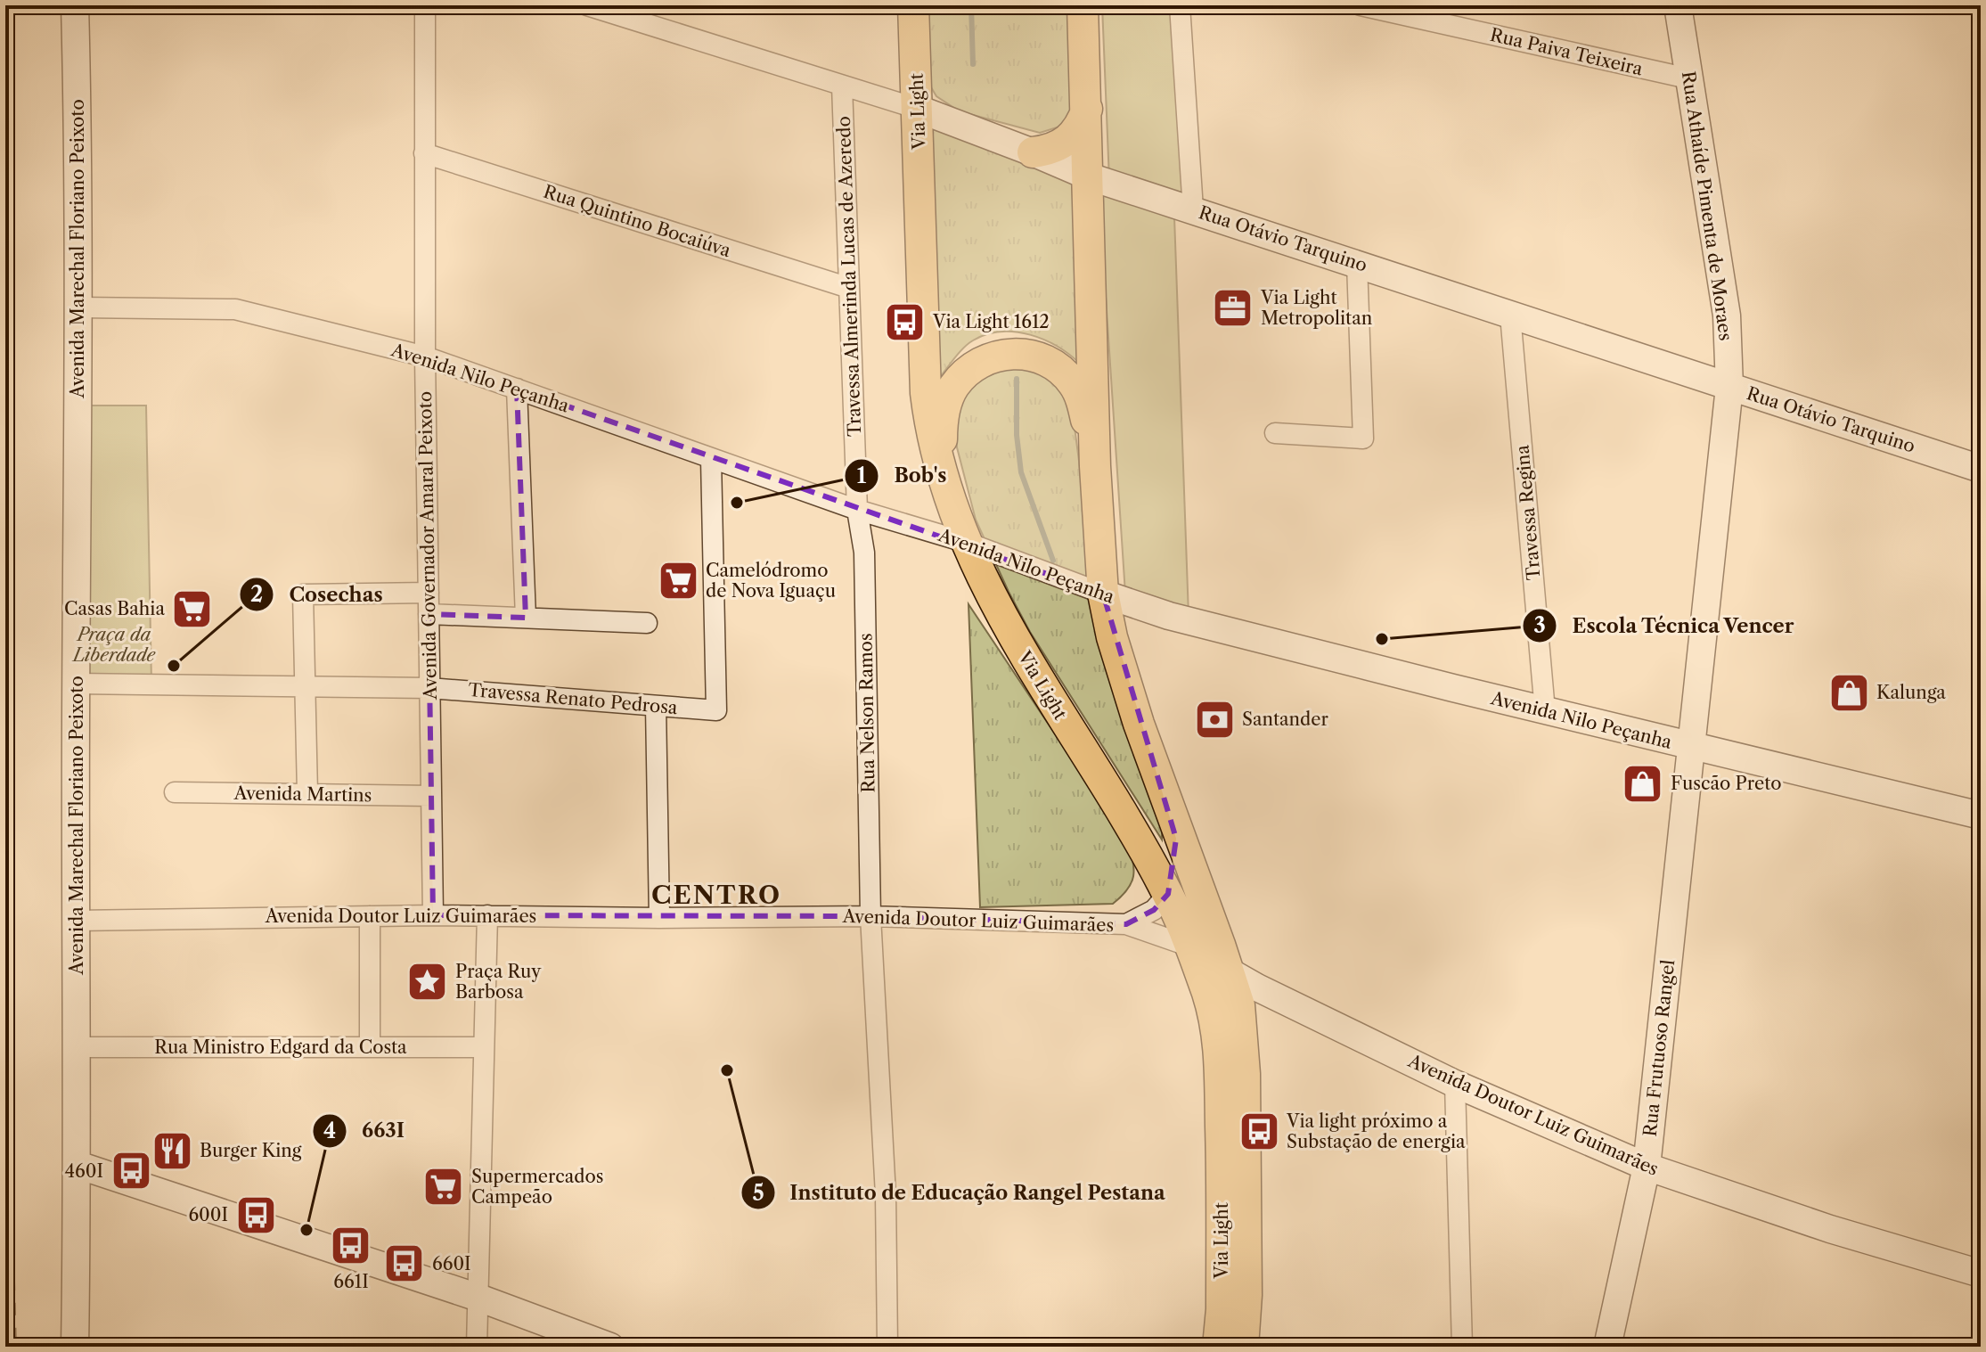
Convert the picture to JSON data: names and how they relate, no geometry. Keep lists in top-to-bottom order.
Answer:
{
  "streets": {
    "main road": [
      "Via Light",
      "Rua Athaíde Pimenta de Moraes",
      "Rua Otávio Tarquino",
      "Avenida Marechal Floriano Peixoto",
      "Avenida Nilo Peçanha",
      "Avenida Doutor Luiz Guimarães",
      "Rua Frutuoso Rangel"
    ],
    "street": [
      "Rua Paiva Teixeira",
      "Rua Quintino Bocaiúva",
      "Travessa Almerinda Lucas de Azeredo",
      "Travessa Regina",
      "Avenida Governador Amaral Peixoto",
      "Travessa Renato Pedrosa",
      "Rua Nelson Ramos",
      "Avenida Martins",
      "Rua Ministro Edgard da Costa"
    ]
  },
  "crossings": [
    ["Rua Paiva Teixeira", "Rua Athaíde Pimenta de Moraes"],
    ["Via Light", "Rua Otávio Tarquino"],
    ["Via Light", "Avenida Nilo Peçanha"],
    ["Via Light", "Avenida Doutor Luiz Guimarães"],
    ["Rua Athaíde Pimenta de Moraes", "Rua Otávio Tarquino"],
    ["Rua Athaíde Pimenta de Moraes", "Avenida Nilo Peçanha"],
    ["Rua Athaíde Pimenta de Moraes", "Rua Frutuoso Rangel"],
    ["Rua Quintino Bocaiúva", "Travessa Almerinda Lucas de Azeredo"],
    ["Rua Quintino Bocaiúva", "Avenida Governador Amaral Peixoto"],
    ["Rua Otávio Tarquino", "Travessa Almerinda Lucas de Azeredo"],
    ["Rua Otávio Tarquino", "Travessa Regina"],
    ["Avenida Marechal Floriano Peixoto", "Avenida Nilo Peçanha"],
    ["Avenida Marechal Floriano Peixoto", "Travessa Renato Pedrosa"],
    ["Avenida Marechal Floriano Peixoto", "Avenida Doutor Luiz Guimarães"],
    ["Avenida Marechal Floriano Peixoto", "Rua Ministro Edgard da Costa"],
    ["Travessa Almerinda Lucas de Azeredo", "Avenida Nilo Peçanha"],
    ["Travessa Almerinda Lucas de Azeredo", "Rua Nelson Ramos"],
    ["Avenida Nilo Peçanha", "Travessa Regina"],
    ["Avenida Nilo Peçanha", "Avenida Governador Amaral Peixoto"],
    ["Avenida Nilo Peçanha", "Travessa Renato Pedrosa"],
    ["Avenida Nilo Peçanha", "Rua Nelson Ramos"],
    ["Avenida Nilo Peçanha", "Rua Frutuoso Rangel"],
    ["Avenida Governador Amaral Peixoto", "Travessa Renato Pedrosa"],
    ["Avenida Governador Amaral Peixoto", "Avenida Martins"],
    ["Avenida Governador Amaral Peixoto", "Avenida Doutor Luiz Guimarães"],
    ["Rua Nelson Ramos", "Avenida Doutor Luiz Guimarães"],
    ["Avenida Doutor Luiz Guimarães", "Rua Frutuoso Rangel"]
  ],
  "districts": ["CENTRO"],
  "parks": ["Praça da Liberdade"],
  "places": {
    "office": ["Via Light Metropolitan"],
    "bus stop": [
      "Via Light 1612",
      "Via light próximo a Substação de energia",
      "460I",
      "600I",
      "661I",
      "660I"
    ],
    "other": [
      "Bob's",
      "Escola Técnica Vencer",
      "Cosechas",
      "Instituto de Educação Rangel Pestana",
      "663I"
    ],
    "supermarket": ["Camelódromo de Nova Iguaçu", "Casas Bahia", "Supermercados Campeão"],
    "shop": ["Kalunga", "Fuscão Preto"],
    "bank": ["Santander"],
    "place": ["Praça Ruy Barbosa"],
    "restaurant": ["Burger King"]
  }
}
